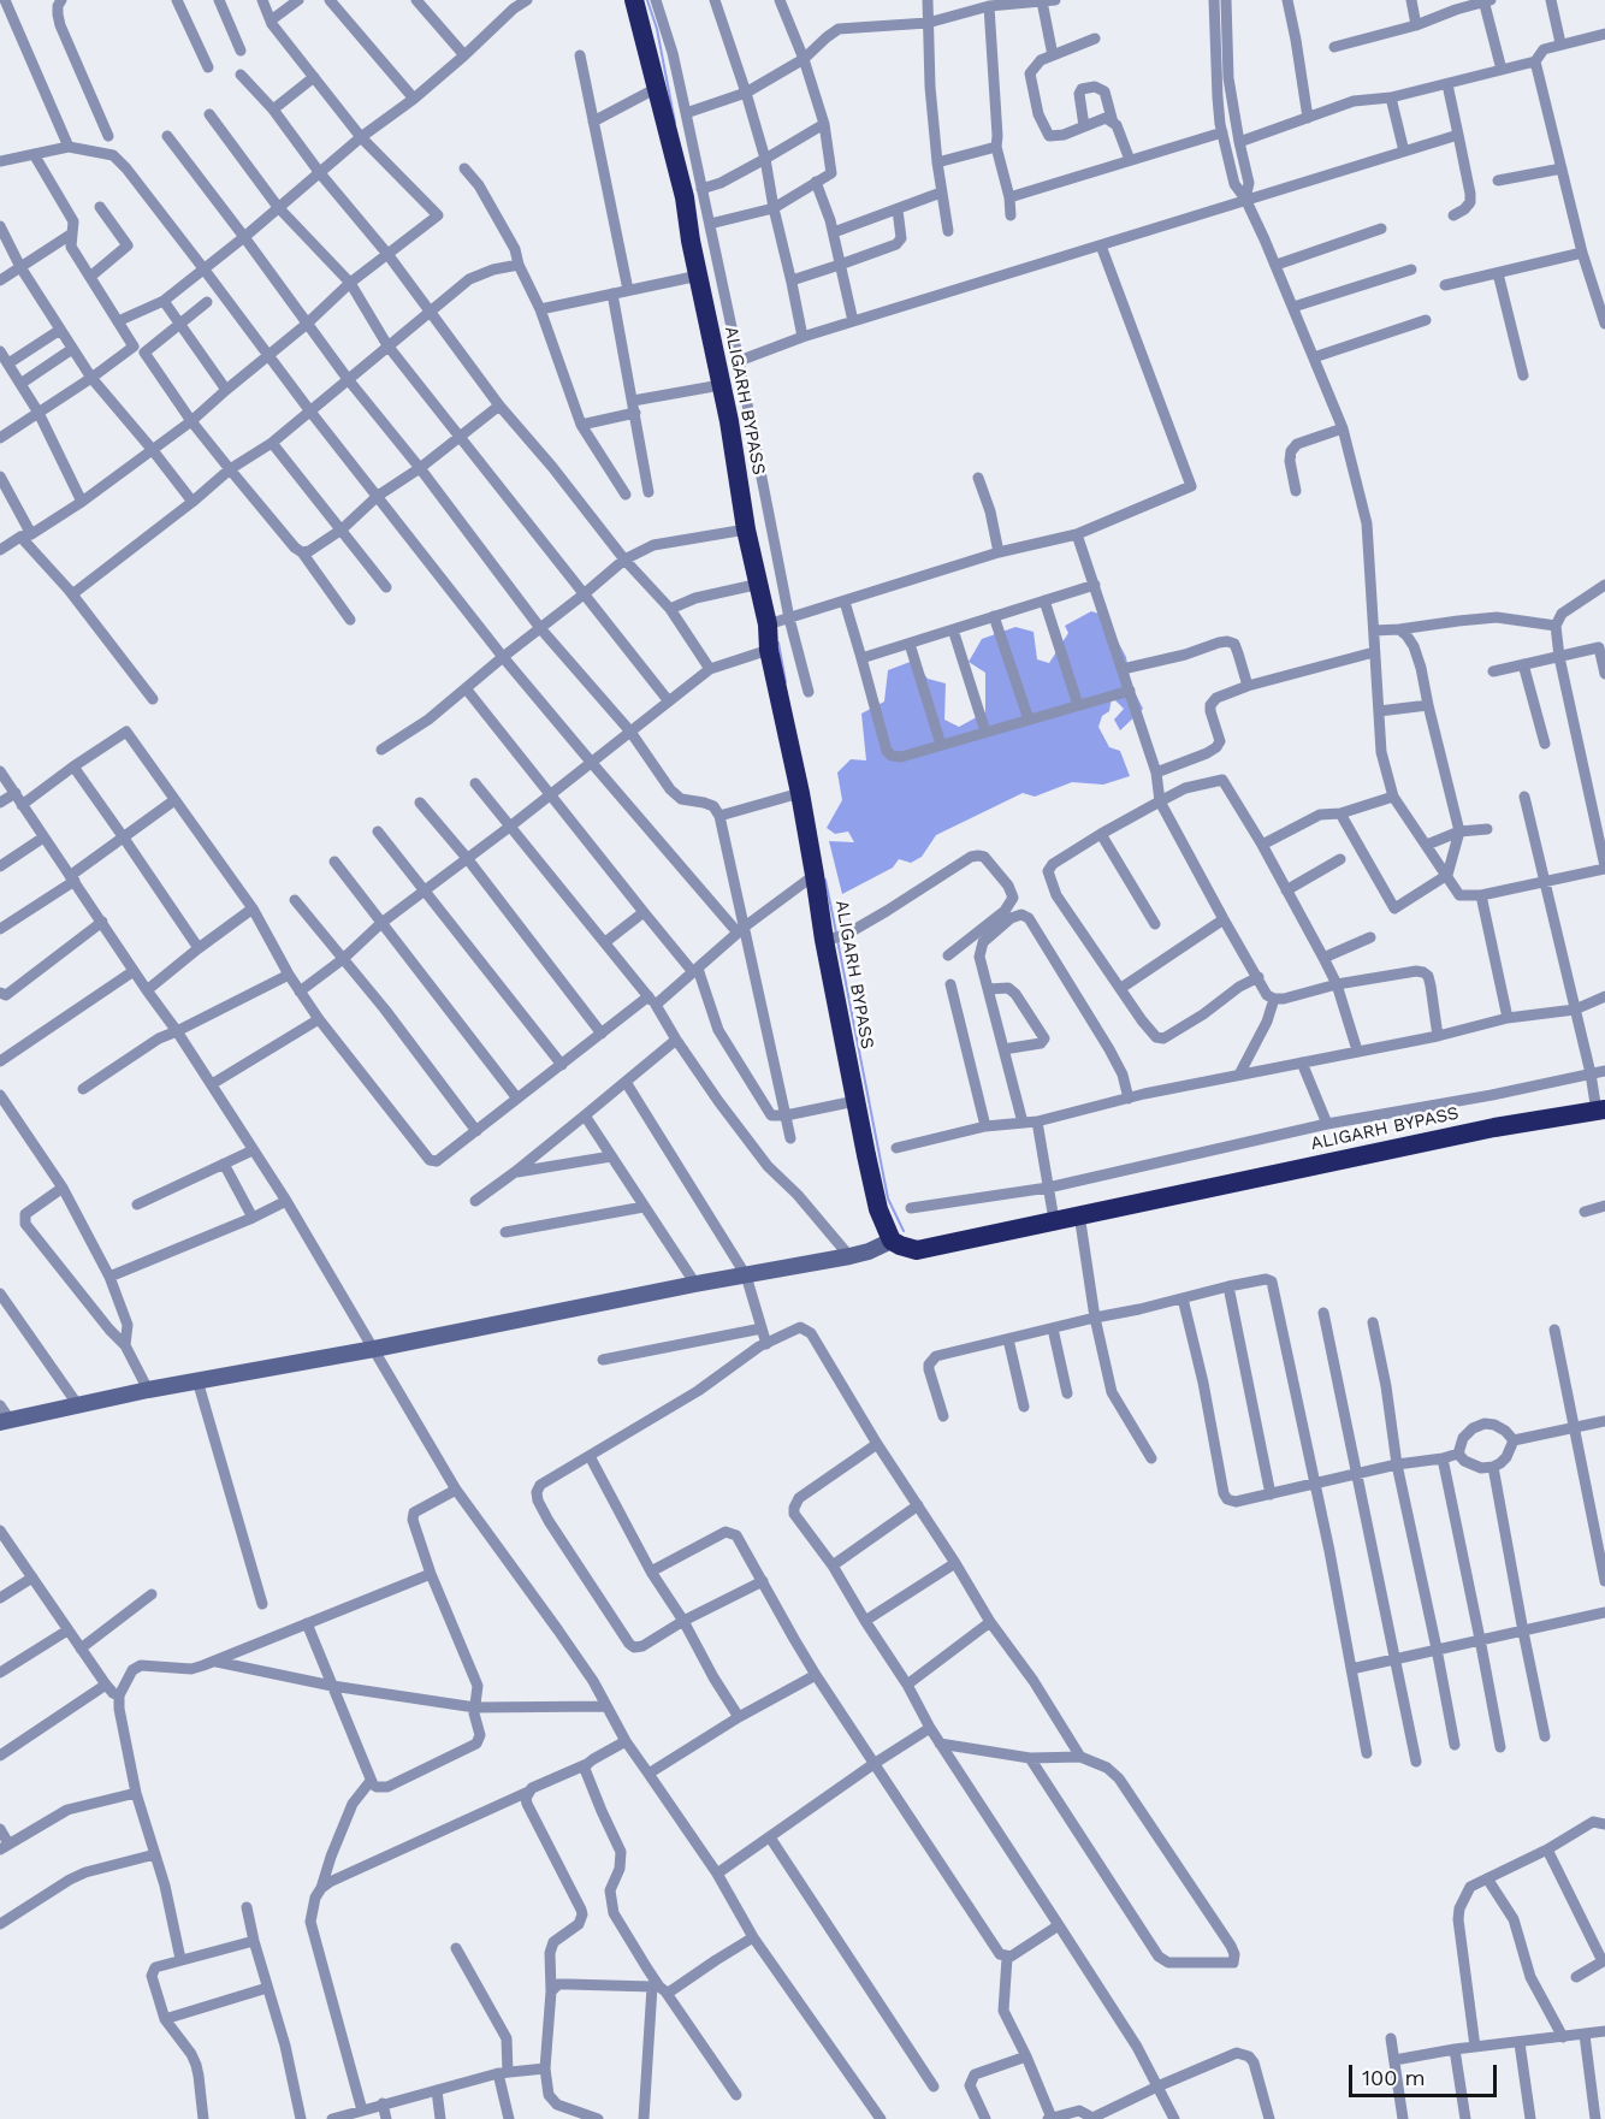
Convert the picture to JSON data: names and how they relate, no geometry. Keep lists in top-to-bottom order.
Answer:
{
  "streets": {
    "highway": ["ALIGARH BYPASS"]
  },
  "scale_bar": "100 m"
}
